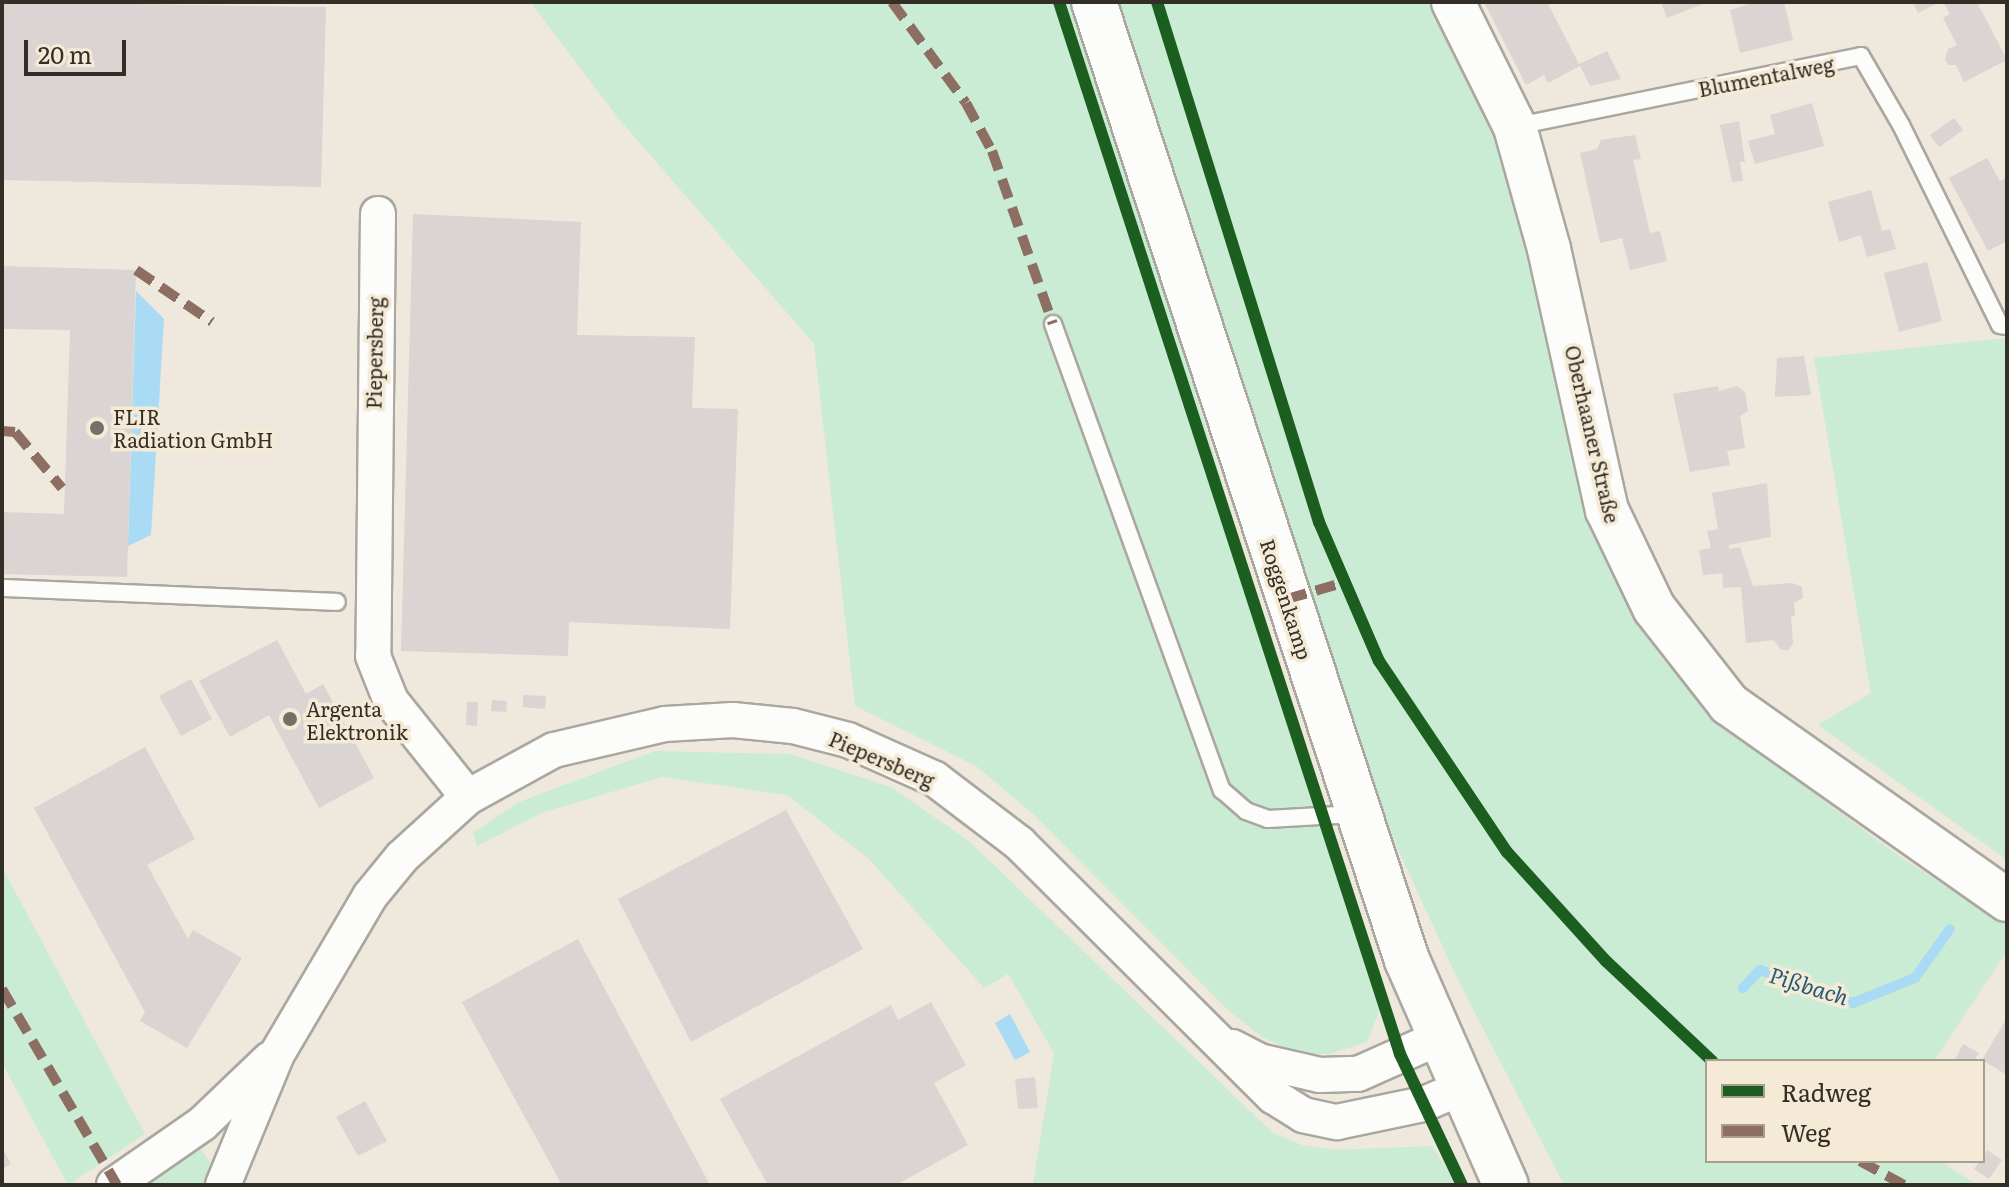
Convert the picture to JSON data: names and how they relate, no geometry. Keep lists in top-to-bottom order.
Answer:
{
  "streets": {
    "main road": ["Roggenkamp"],
    "street": ["Piepersberg", "Oberhaaner Straße"],
    "lane": ["Blumentalweg"]
  },
  "crossings": [
    ["Blumentalweg", "Oberhaaner Straße"],
    ["Piepersberg", "Roggenkamp"]
  ],
  "water": ["Pißbach"],
  "places": ["FLIR Radiation GmbH", "Argenta Elektronik"],
  "legend": ["Radweg", "Weg"],
  "scale_bar": "20 m"
}
